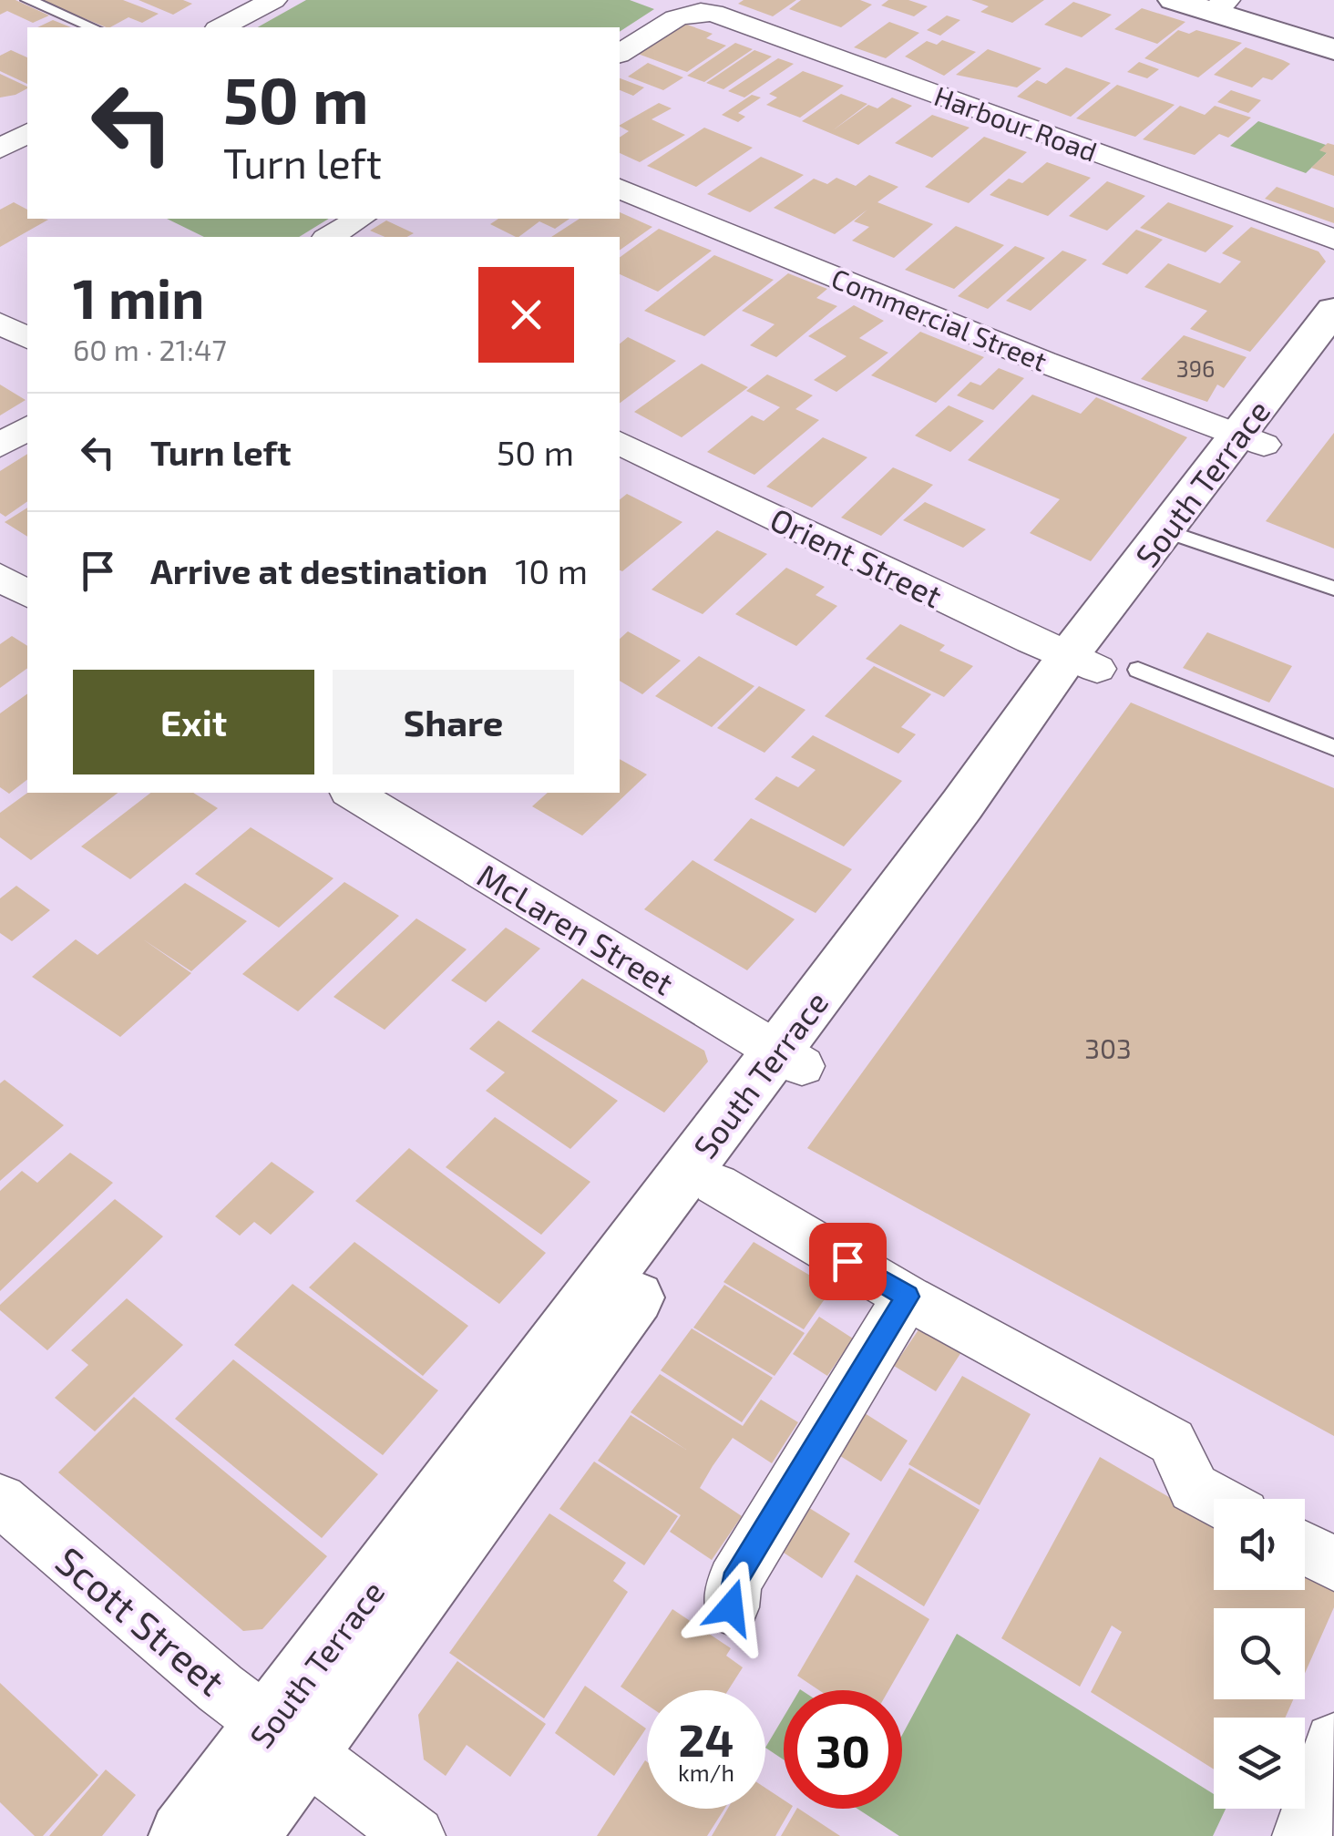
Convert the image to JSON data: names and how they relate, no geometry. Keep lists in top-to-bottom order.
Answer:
{
  "streets": {
    "street": [
      "Harbour Road",
      "Commercial Street",
      "South Terrace",
      "Orient Street",
      "McLaren Street",
      "Scott Street"
    ]
  },
  "crossings": [
    ["Commercial Street", "South Terrace"],
    ["South Terrace", "Orient Street"],
    ["South Terrace", "McLaren Street"],
    ["South Terrace", "Scott Street"]
  ],
  "house_numbers": ["396", "303"],
  "page": {
    "turn": ["50 m", "Turn left"],
    "heading": ["1 min", "60 m · 21:47"],
    "list": [
      {
        "name": "Turn left",
        "value": "50 m"
      },
      {
        "name": "Arrive at destination",
        "value": "10 m"
      }
    ],
    "buttons": ["Exit", "Share"],
    "speed": "24 km/h",
    "limit": "30"
  }
}
